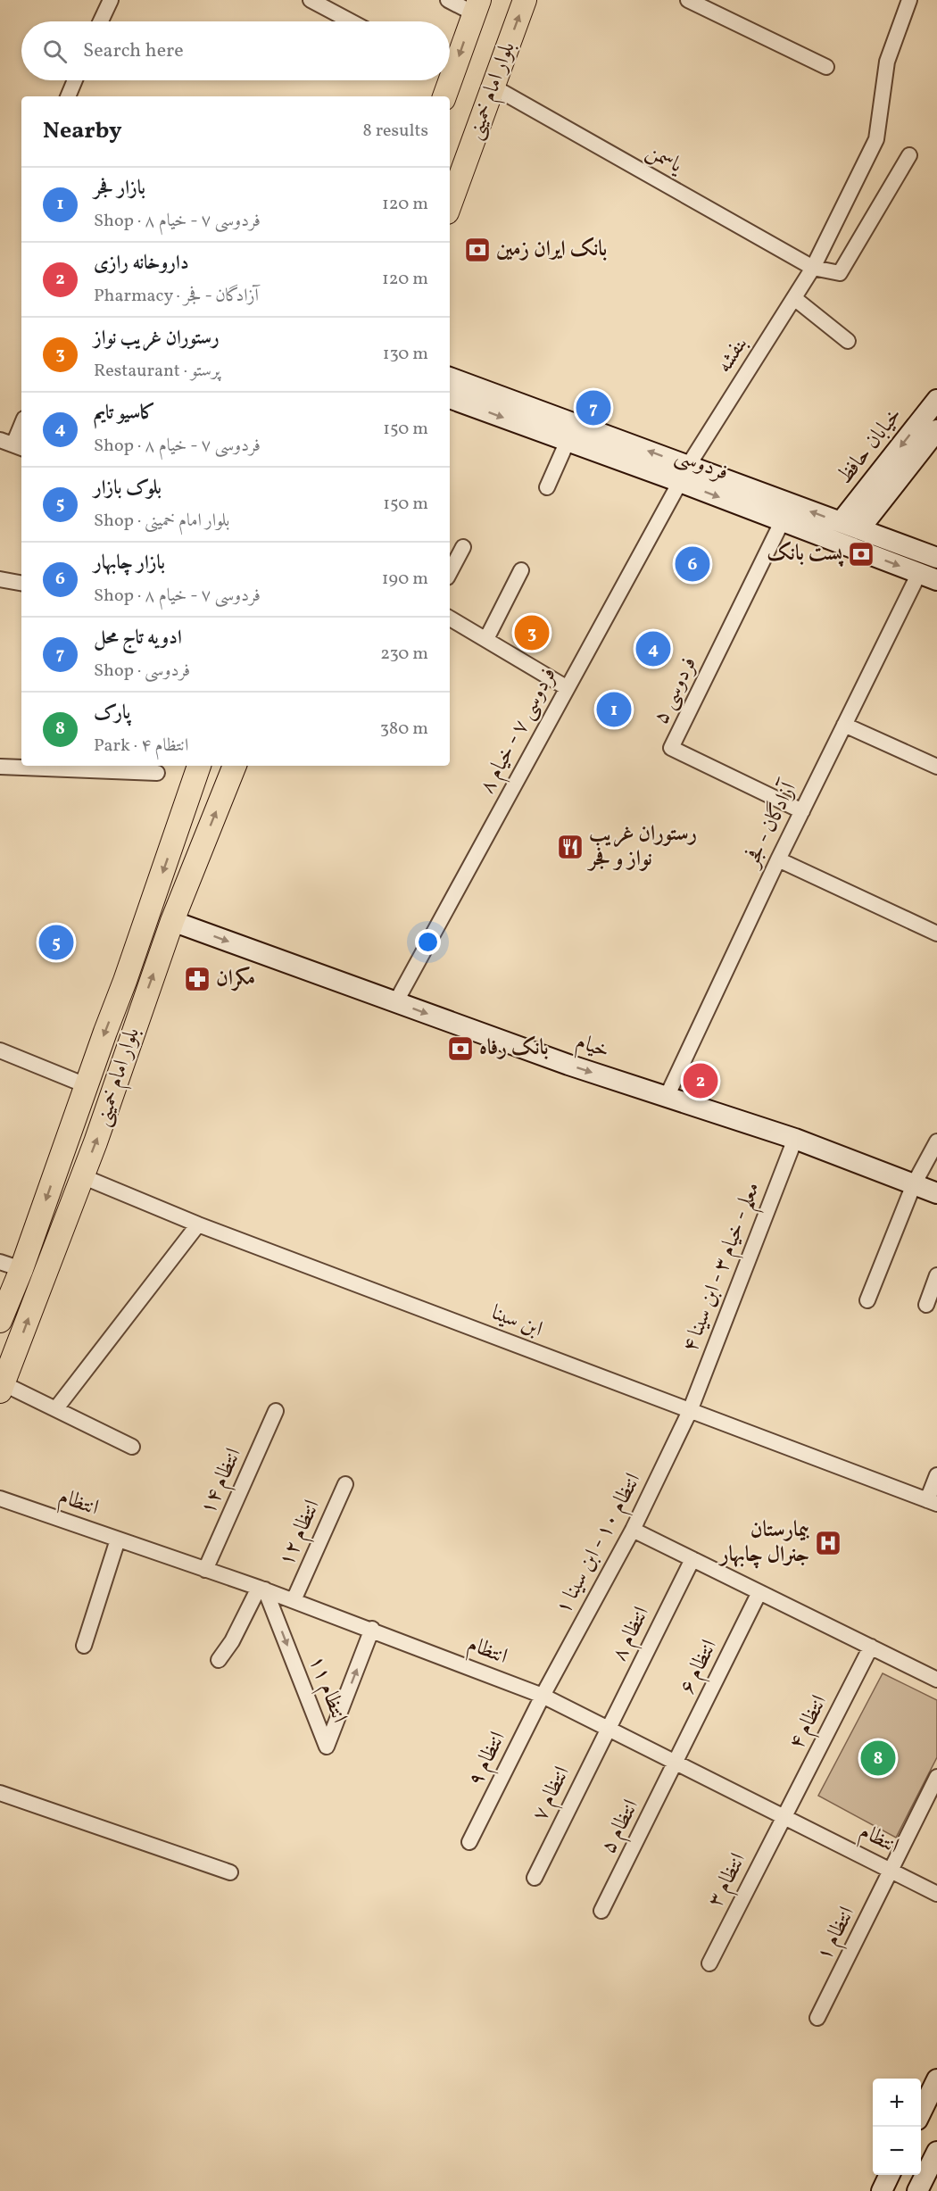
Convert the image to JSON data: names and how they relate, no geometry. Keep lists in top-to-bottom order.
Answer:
{
  "streets": {
    "main road": ["بلوار امام خمینی"],
    "street": [
      "یاسمن",
      "بنفشه",
      "خیابان حافظ",
      "فردوسی",
      "فردوسی ۵",
      "فردوسی ۷ - خیام ۸",
      "آزادگان - فجر",
      "خیام",
      "معلم - خیام ۳ - ابن سینا ۴",
      "ابن سینا",
      "انتظام ۱۴",
      "انتظام",
      "انتظام ۱۲",
      "انتظام ۱۰ - ابن سینا ۱",
      "انتظام ۸",
      "انتظام ۶",
      "انتظام ۱۱",
      "انتظام ۴",
      "انتظام ۹",
      "انتظام ۷",
      "انتظام ۵",
      "انتظام ۳",
      "انتظام ۱"
    ]
  },
  "crossings": [
    ["بلوار امام خمینی", "یاسمن"],
    ["بلوار امام خمینی", "خیام"],
    ["بلوار امام خمینی", "ابن سینا"],
    ["یاسمن", "بنفشه"],
    ["بنفشه", "فردوسی"],
    ["بنفشه", "فردوسی ۷ - خیام ۸"],
    ["خیابان حافظ", "فردوسی"],
    ["فردوسی", "فردوسی ۵"],
    ["فردوسی", "فردوسی ۷ - خیام ۸"],
    ["فردوسی", "آزادگان - فجر"],
    ["فردوسی ۵", "آزادگان - فجر"],
    ["فردوسی ۷ - خیام ۸", "خیام"],
    ["آزادگان - فجر", "خیام"],
    ["خیام", "معلم - خیام ۳ - ابن سینا ۴"],
    ["معلم - خیام ۳ - ابن سینا ۴", "ابن سینا"],
    ["معلم - خیام ۳ - ابن سینا ۴", "انتظام ۱۰ - ابن سینا ۱"],
    ["ابن سینا", "انتظام ۱۰ - ابن سینا ۱"],
    ["انتظام ۱۴", "انتظام"],
    ["انتظام", "انتظام ۱۲"],
    ["انتظام", "انتظام ۱۰ - ابن سینا ۱"],
    ["انتظام", "انتظام ۸"],
    ["انتظام", "انتظام ۶"],
    ["انتظام", "انتظام ۱۱"],
    ["انتظام", "انتظام ۴"],
    ["انتظام", "انتظام ۹"],
    ["انتظام", "انتظام ۷"],
    ["انتظام", "انتظام ۵"],
    ["انتظام", "انتظام ۳"],
    ["انتظام", "انتظام ۱"],
    ["انتظام ۱۰ - ابن سینا ۱", "انتظام ۹"],
    ["انتظام ۸", "انتظام ۷"],
    ["انتظام ۶", "انتظام ۵"],
    ["انتظام ۴", "انتظام ۳"]
  ],
  "one_way": ["خیام"],
  "places": {
    "bank": ["بانک ایران زمین", "پست بانک", "بانک رفاه"],
    "restaurant": ["رستوران غریب نواز و فجر"],
    "pharmacy": ["مکران"],
    "hospital": ["بیمارستان جنرال چابهار"]
  },
  "page": {
    "search": "Search here",
    "heading": ["Nearby", "8 results"],
    "list": [
      {
        "mark": "1",
        "name": "بازار فجر",
        "note": "Shop · فردوسی ۷ - خیام ۸",
        "value": "120 m"
      },
      {
        "mark": "2",
        "name": "داروخانه رازی",
        "note": "Pharmacy · آزادگان - فجر",
        "value": "120 m"
      },
      {
        "mark": "3",
        "name": "رستوران غریب نواز",
        "note": "Restaurant · پرستو",
        "value": "130 m"
      },
      {
        "mark": "4",
        "name": "کاسیو تایم",
        "note": "Shop · فردوسی ۷ - خیام ۸",
        "value": "150 m"
      },
      {
        "mark": "5",
        "name": "بلوک بازار",
        "note": "Shop · بلوار امام خمینی",
        "value": "150 m"
      },
      {
        "mark": "6",
        "name": "بازار چابهار",
        "note": "Shop · فردوسی ۷ - خیام ۸",
        "value": "190 m"
      },
      {
        "mark": "7",
        "name": "ادویه تاج محل",
        "note": "Shop · فردوسی",
        "value": "230 m"
      },
      {
        "mark": "8",
        "name": "پارک",
        "note": "Park · انتظام ۴",
        "value": "380 m"
      }
    ],
    "pins": [
      "7",
      "6",
      "3",
      "4",
      "1",
      "5",
      "2",
      "8"
    ],
    "map_buttons": ["+", "−"]
  }
}
